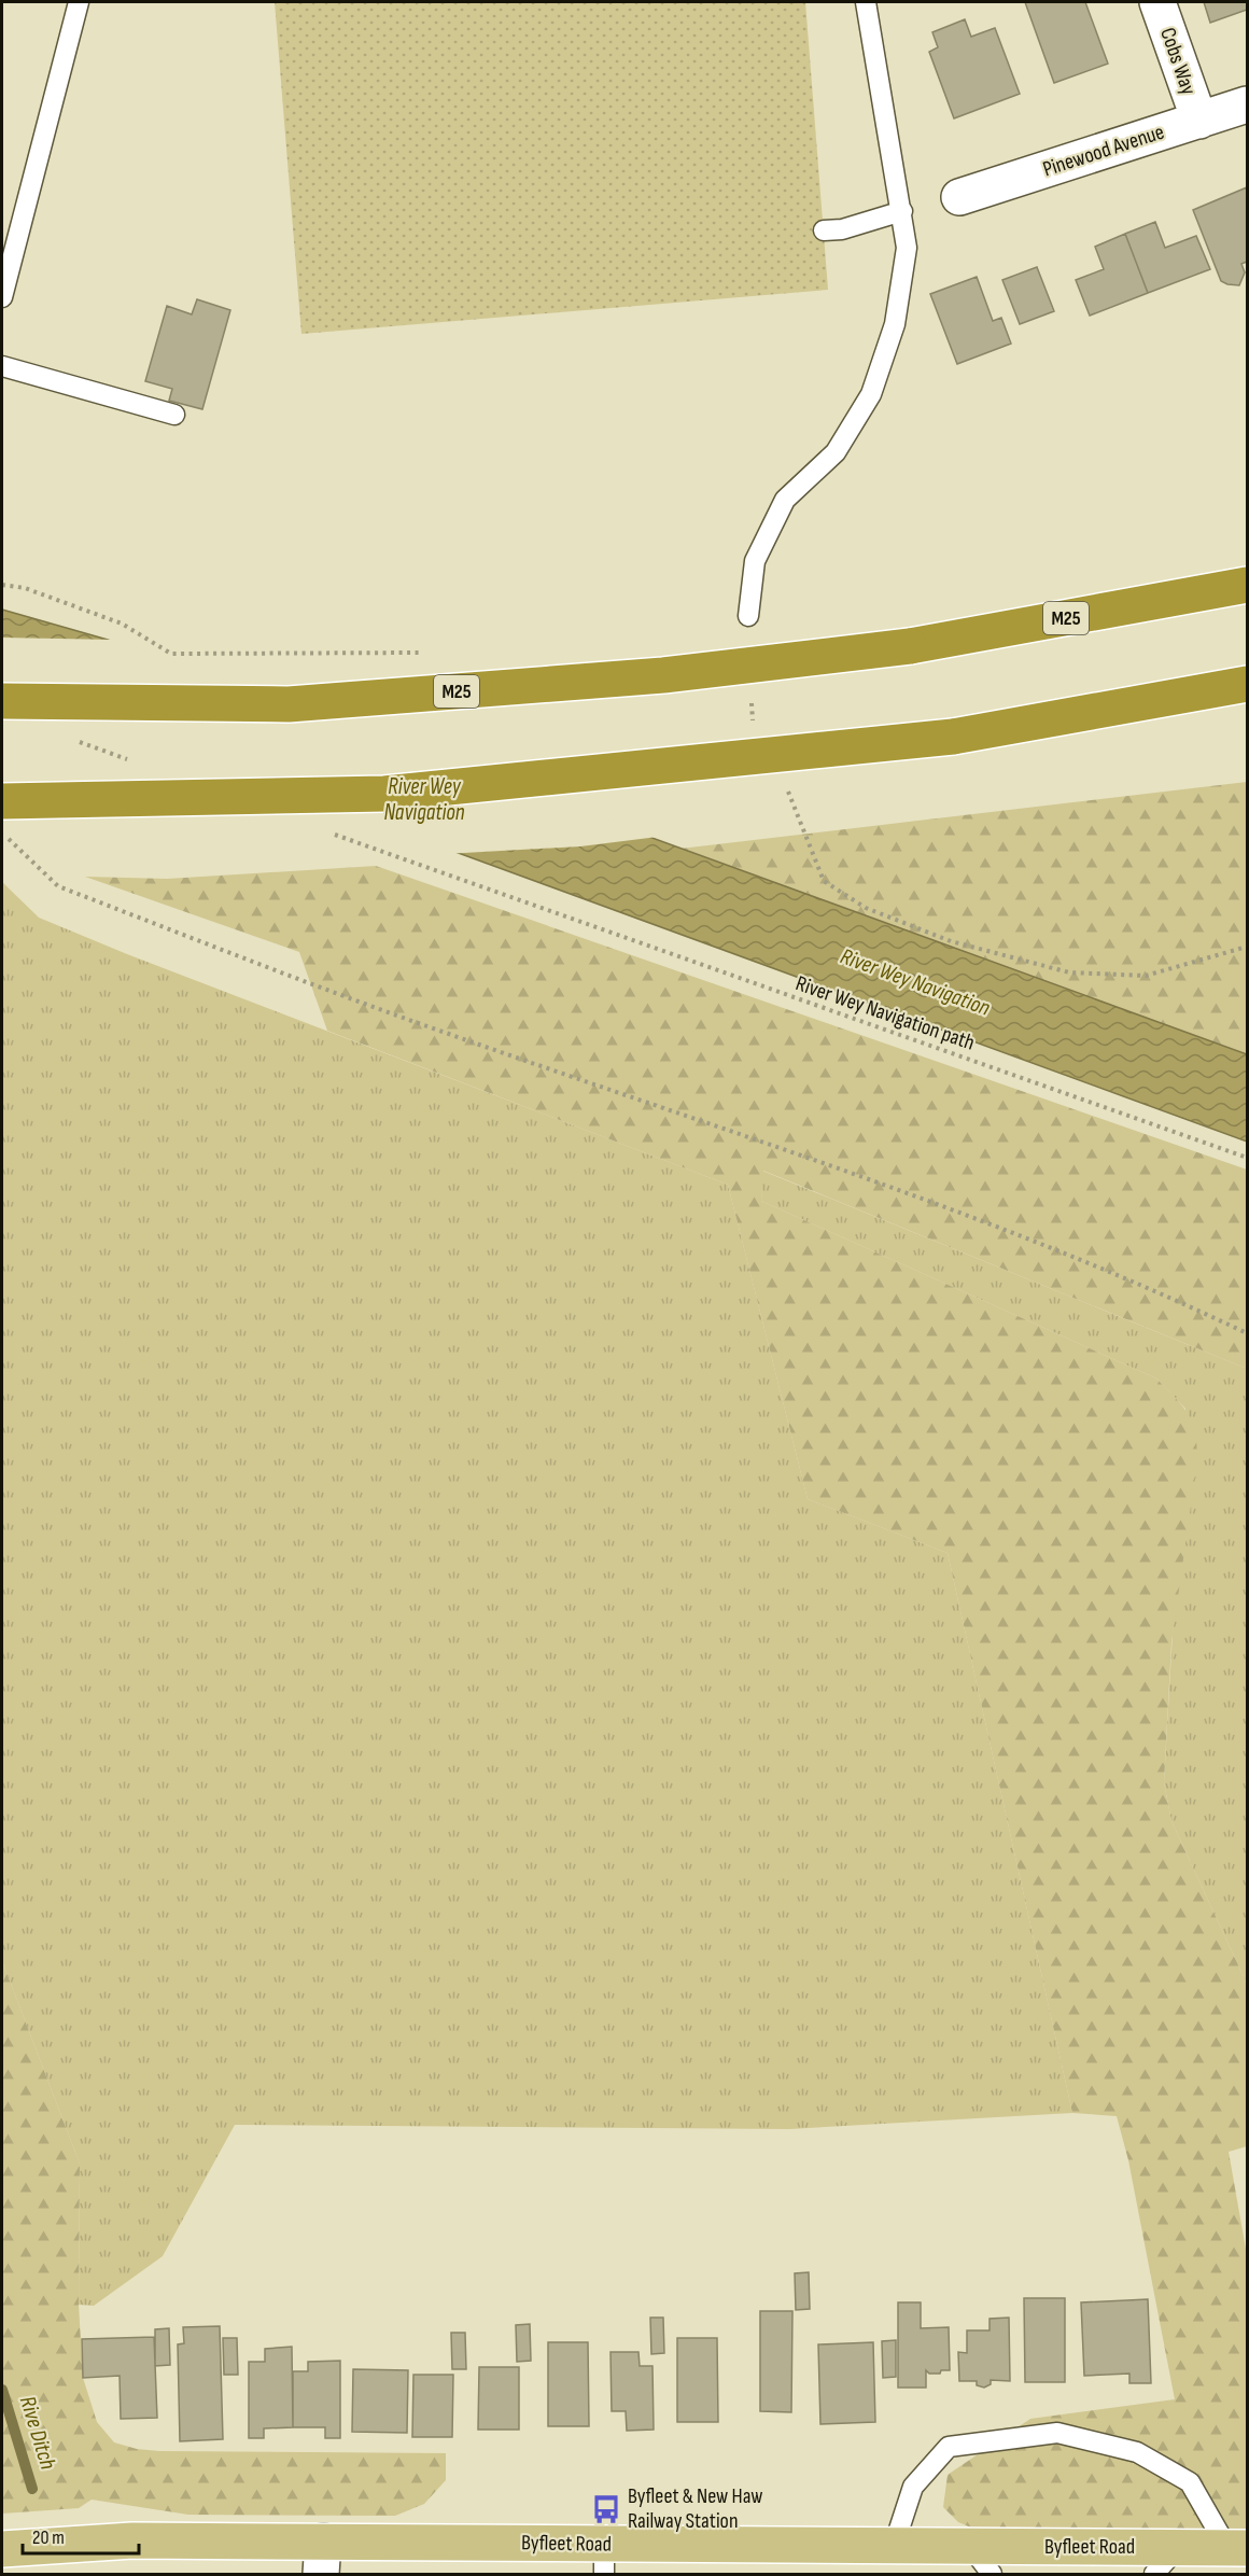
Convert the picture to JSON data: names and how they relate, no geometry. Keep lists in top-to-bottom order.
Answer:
{
  "streets": {
    "highway": ["M25"],
    "main road": ["Byfleet Road"],
    "street": ["Cobs Way", "Pinewood Avenue"],
    "path": ["River Wey Navigation path"]
  },
  "crossings": [
    ["Cobs Way", "Pinewood Avenue"]
  ],
  "water": ["River Wey Navigation", "Rive Ditch"],
  "places": {
    "bus stop": ["Byfleet & New Haw Railway Station"]
  },
  "scale_bar": "20 m"
}
